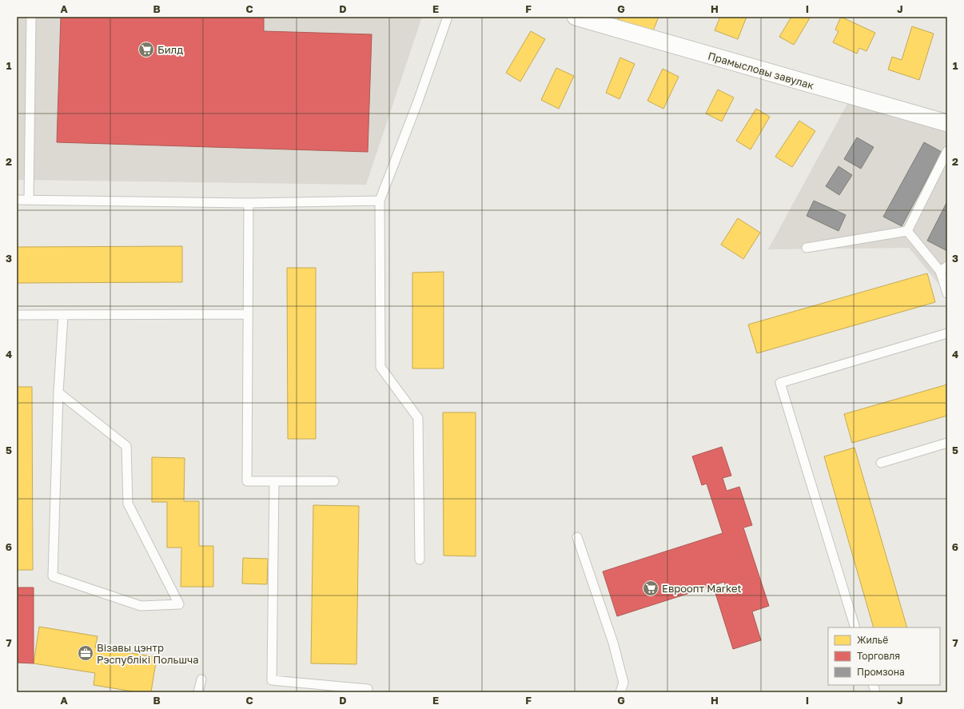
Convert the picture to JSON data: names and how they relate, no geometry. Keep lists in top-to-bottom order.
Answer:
{
  "streets": {
    "street": ["Прамысловы завулак"]
  },
  "places": {
    "supermarket": ["Билд", "Евроопт Market"],
    "office": ["Візавы цэнтр Рэспублікі Польшча"]
  },
  "legend": ["Жильё", "Торговля", "Промзона"],
  "grid": {
    "columns": [
      "A",
      "B",
      "C",
      "D",
      "E",
      "F",
      "G",
      "H",
      "I",
      "J"
    ],
    "rows": [
      "1",
      "2",
      "3",
      "4",
      "5",
      "6",
      "7"
    ]
  }
}
